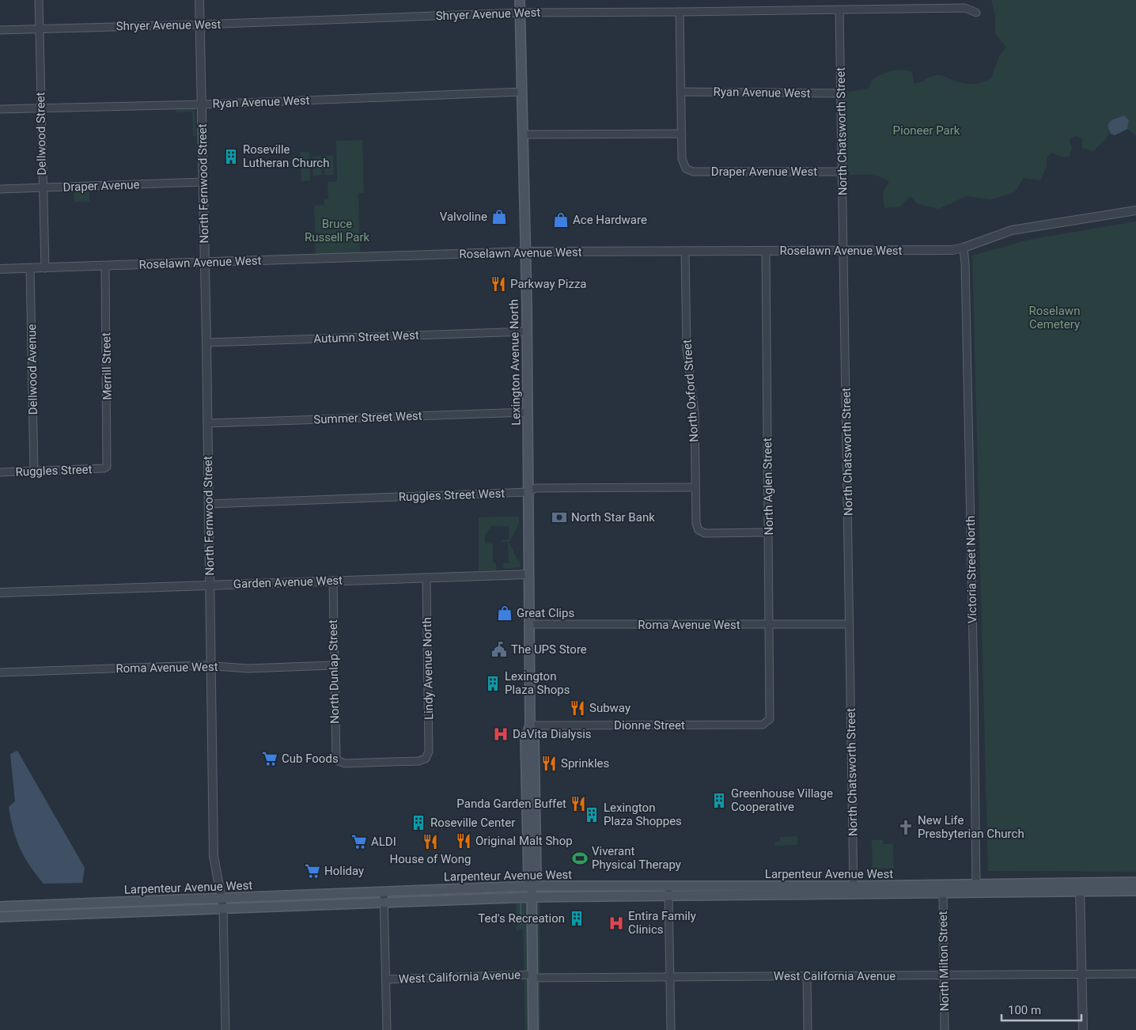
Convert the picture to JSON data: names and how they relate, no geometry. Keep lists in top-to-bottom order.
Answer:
{
  "streets": {
    "main road": ["Lexington Avenue North", "Larpenteur Avenue West"],
    "street": [
      "Shryer Avenue West",
      "Ryan Avenue West",
      "North Chatsworth Street",
      "Dellwood Street",
      "Draper Avenue West",
      "North Fernwood Street",
      "Draper Avenue",
      "Roselawn Avenue West",
      "Autumn Street West",
      "Merrill Street",
      "Dellwood Avenue",
      "North Oxford Street",
      "Summer Street West",
      "Ruggles Street",
      "North Aglen Street",
      "Ruggles Street West",
      "Victoria Street North",
      "Garden Avenue West",
      "Roma Avenue West",
      "Lindy Avenue North",
      "North Dunlap Street",
      "Dionne Street",
      "North Milton Street",
      "West California Avenue"
    ]
  },
  "crossings": [
    ["Shryer Avenue West", "North Chatsworth Street"],
    ["Shryer Avenue West", "Dellwood Street"],
    ["Shryer Avenue West", "North Fernwood Street"],
    ["Shryer Avenue West", "Lexington Avenue North"],
    ["Ryan Avenue West", "North Chatsworth Street"],
    ["Ryan Avenue West", "Dellwood Street"],
    ["Ryan Avenue West", "North Fernwood Street"],
    ["Ryan Avenue West", "Lexington Avenue North"],
    ["North Chatsworth Street", "Draper Avenue West"],
    ["North Chatsworth Street", "Roselawn Avenue West"],
    ["North Chatsworth Street", "Roma Avenue West"],
    ["North Chatsworth Street", "Larpenteur Avenue West"],
    ["Dellwood Street", "Draper Avenue"],
    ["Dellwood Street", "Roselawn Avenue West"],
    ["North Fernwood Street", "Draper Avenue"],
    ["North Fernwood Street", "Roselawn Avenue West"],
    ["North Fernwood Street", "Autumn Street West"],
    ["North Fernwood Street", "Summer Street West"],
    ["North Fernwood Street", "Ruggles Street West"],
    ["North Fernwood Street", "Garden Avenue West"],
    ["North Fernwood Street", "Roma Avenue West"],
    ["North Fernwood Street", "Larpenteur Avenue West"],
    ["Roselawn Avenue West", "Lexington Avenue North"],
    ["Roselawn Avenue West", "Merrill Street"],
    ["Roselawn Avenue West", "Dellwood Avenue"],
    ["Roselawn Avenue West", "North Oxford Street"],
    ["Roselawn Avenue West", "North Aglen Street"],
    ["Roselawn Avenue West", "Victoria Street North"],
    ["Autumn Street West", "Lexington Avenue North"],
    ["Lexington Avenue North", "Summer Street West"],
    ["Lexington Avenue North", "Ruggles Street West"],
    ["Lexington Avenue North", "Garden Avenue West"],
    ["Lexington Avenue North", "Roma Avenue West"],
    ["Lexington Avenue North", "Dionne Street"],
    ["Lexington Avenue North", "Larpenteur Avenue West"],
    ["Lexington Avenue North", "West California Avenue"],
    ["Merrill Street", "Ruggles Street"],
    ["Dellwood Avenue", "Ruggles Street"],
    ["North Oxford Street", "North Aglen Street"],
    ["North Oxford Street", "Ruggles Street West"],
    ["North Aglen Street", "Roma Avenue West"],
    ["North Aglen Street", "Dionne Street"],
    ["Victoria Street North", "Larpenteur Avenue West"],
    ["Garden Avenue West", "Lindy Avenue North"],
    ["Garden Avenue West", "North Dunlap Street"],
    ["Roma Avenue West", "North Dunlap Street"],
    ["Lindy Avenue North", "North Dunlap Street"],
    ["Larpenteur Avenue West", "North Milton Street"],
    ["North Milton Street", "West California Avenue"]
  ],
  "parks": ["Pioneer Park", "Bruce Russell Park", "Roselawn Cemetery"],
  "places": {
    "building": [
      "Roseville Lutheran Church",
      "Lexington Plaza Shops",
      "Greenhouse Village Cooperative",
      "Lexington Plaza Shoppes",
      "Roseville Center",
      "Ted's Recreation"
    ],
    "shop": ["Valvoline", "Ace Hardware", "Great Clips"],
    "restaurant": [
      "Parkway Pizza",
      "Subway",
      "Sprinkles",
      "Panda Garden Buffet",
      "Original Malt Shop",
      "House of Wong"
    ],
    "bank": ["North Star Bank"],
    "public building": ["The UPS Store"],
    "hospital": ["DaVita Dialysis", "Entira Family Clinics"],
    "supermarket": ["Cub Foods", "ALDI", "Holiday"],
    "church": ["New Life Presbyterian Church"],
    "sports": ["Viverant Physical Therapy"]
  },
  "scale_bar": "100 m"
}
